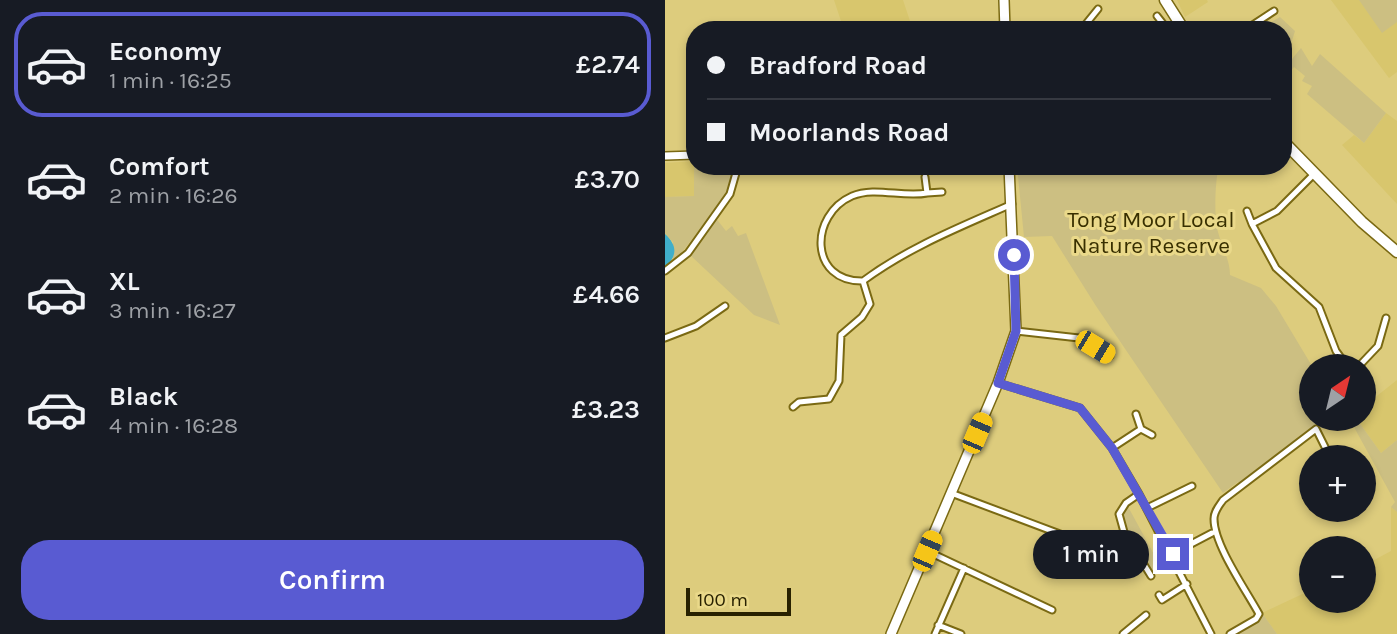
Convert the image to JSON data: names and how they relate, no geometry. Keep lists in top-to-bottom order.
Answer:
{
  "parks": ["Tong Moor Local Nature Reserve"],
  "scale_bar": "100 m",
  "north": "top right",
  "page": {
    "list": [
      {
        "name": "Economy",
        "note": "1 min · 16:25",
        "value": "£2.74"
      },
      {
        "name": "Comfort",
        "note": "2 min · 16:26",
        "value": "£3.70"
      },
      {
        "name": "XL",
        "note": "3 min · 16:27",
        "value": "£4.66"
      },
      {
        "name": "Black",
        "note": "4 min · 16:28",
        "value": "£3.23"
      }
    ],
    "banner": ["Bradford Road", "Moorlands Road"],
    "map_buttons": ["+", "−"],
    "buttons": "Confirm",
    "bubble": "1 min",
    "scale": "100 m"
  }
}
